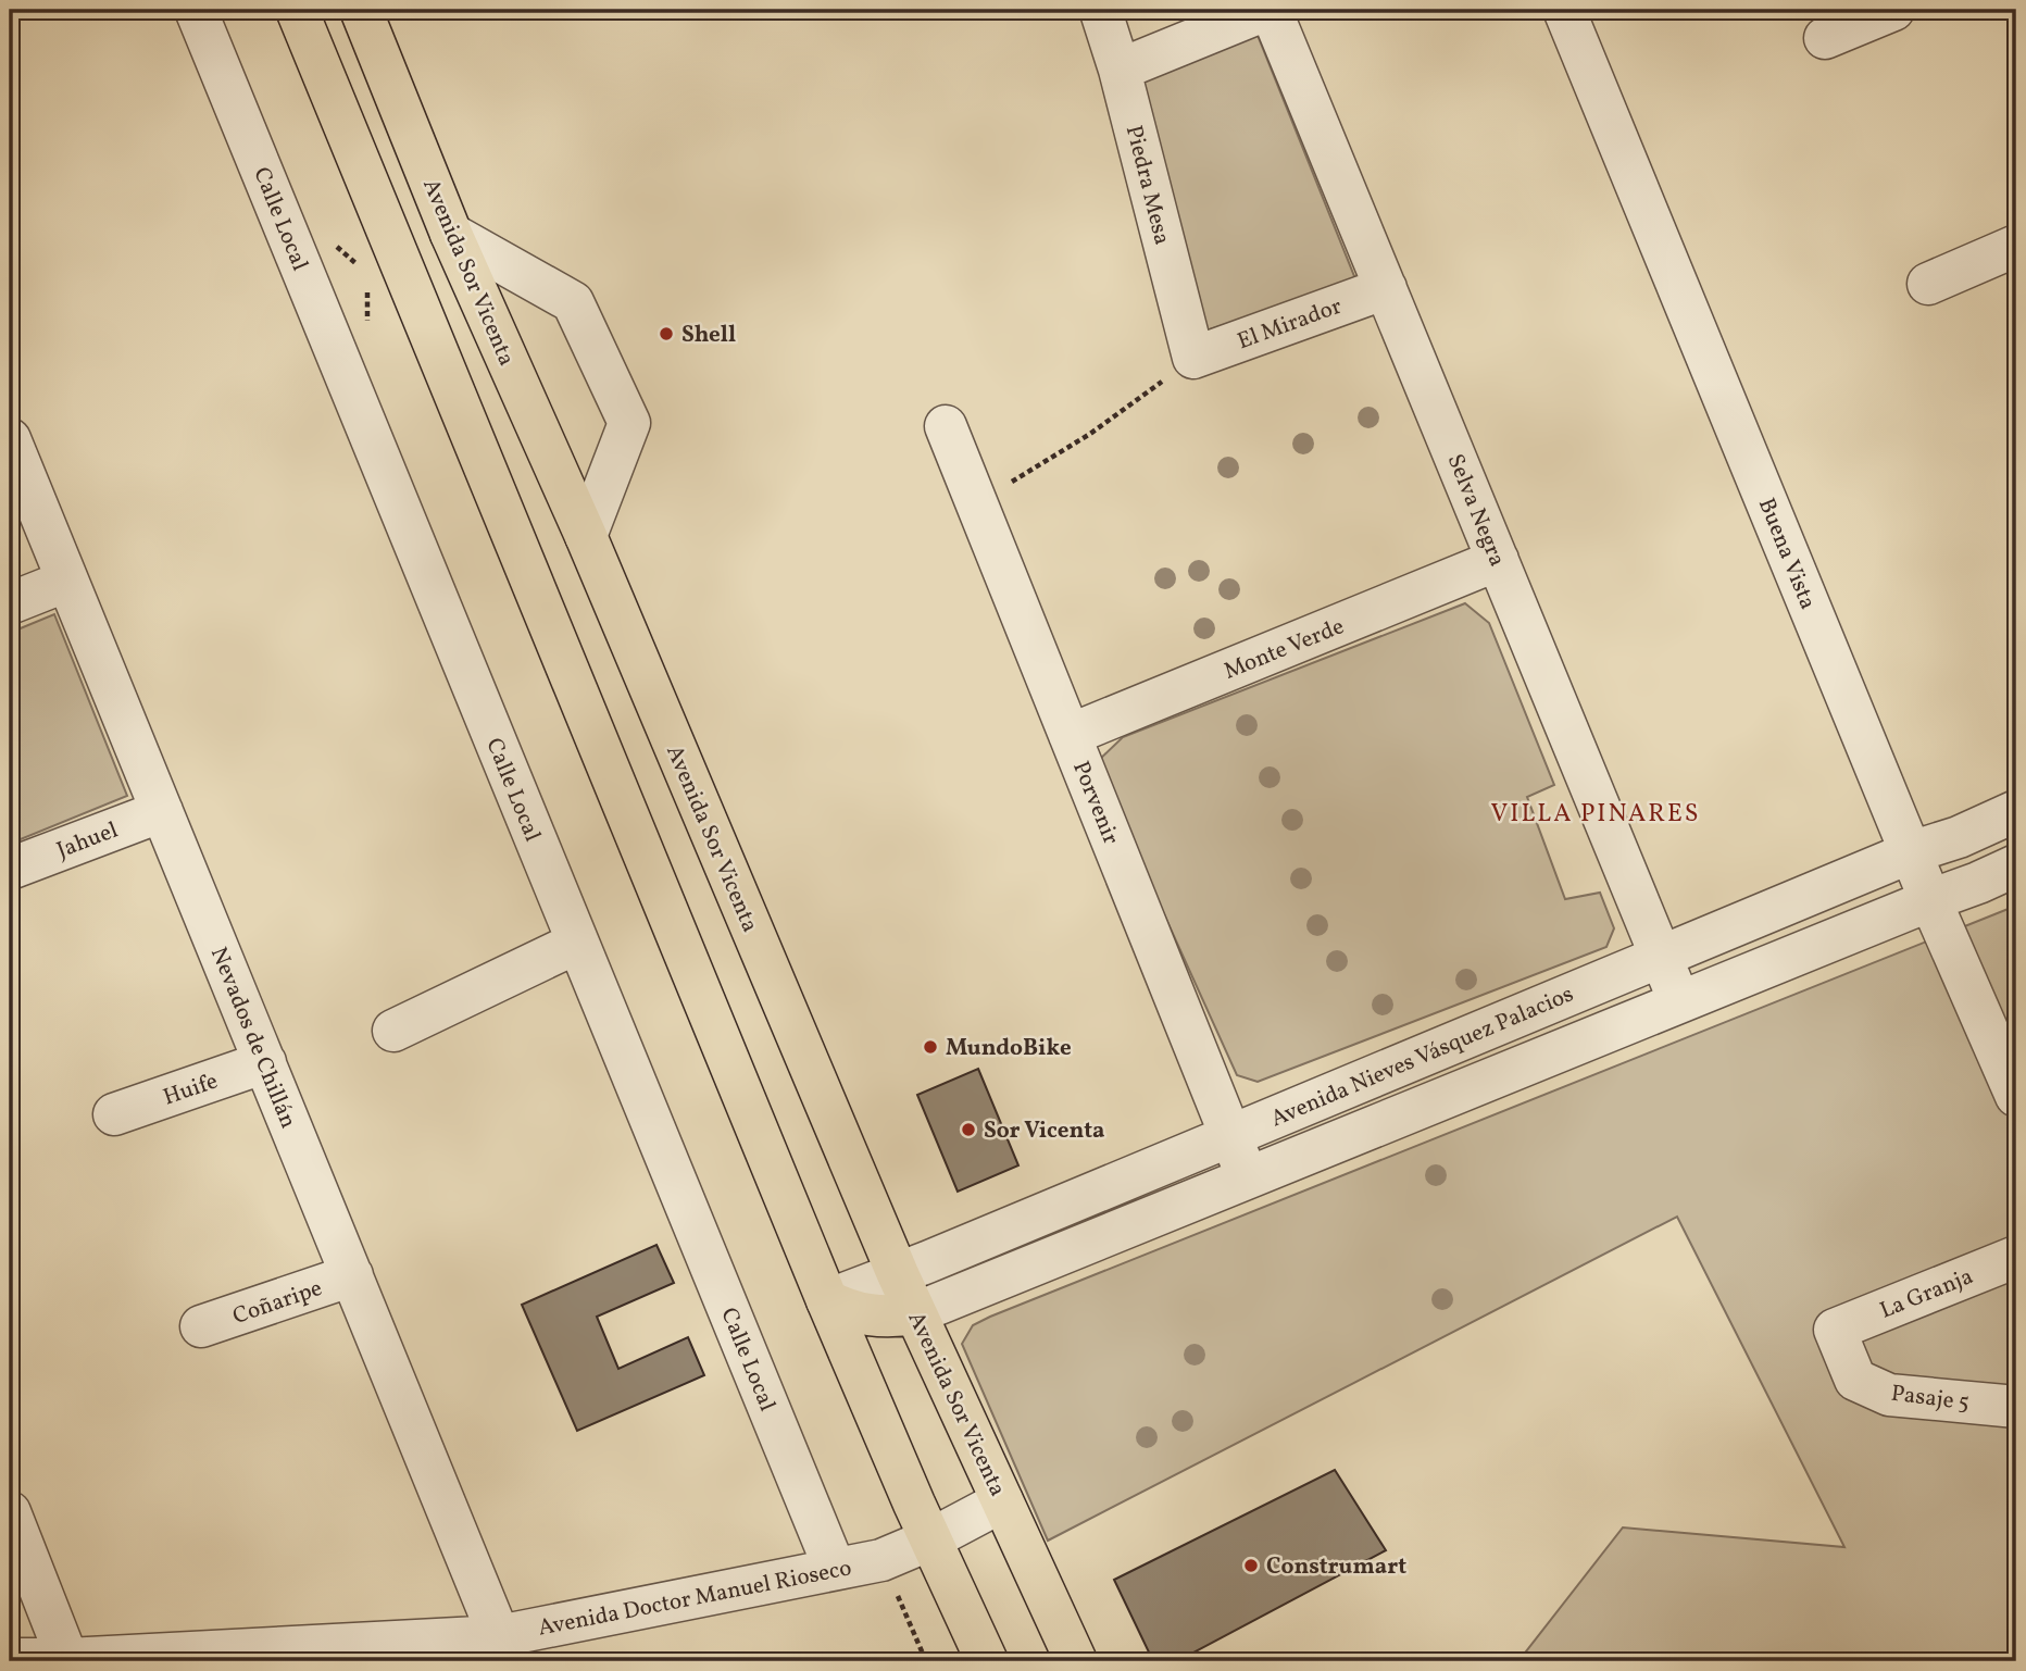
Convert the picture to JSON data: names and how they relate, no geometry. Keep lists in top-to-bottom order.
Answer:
{
  "streets": {
    "main road": ["Avenida Sor Vicenta"],
    "street": [
      "Piedra Mesa",
      "Calle Local",
      "El Mirador",
      "Selva Negra",
      "Buena Vista",
      "Monte Verde",
      "Porvenir",
      "Jahuel",
      "Nevados de Chillán",
      "Avenida Nieves Vásquez Palacios",
      "Huife",
      "La Granja",
      "Coñaripe",
      "Pasaje 5",
      "Avenida Doctor Manuel Rioseco"
    ]
  },
  "crossings": [
    ["Piedra Mesa", "El Mirador"],
    ["Calle Local", "Avenida Doctor Manuel Rioseco"],
    ["Avenida Sor Vicenta", "Avenida Nieves Vásquez Palacios"],
    ["Avenida Sor Vicenta", "Avenida Doctor Manuel Rioseco"],
    ["El Mirador", "Selva Negra"],
    ["Selva Negra", "Monte Verde"],
    ["Selva Negra", "Avenida Nieves Vásquez Palacios"],
    ["Buena Vista", "Avenida Nieves Vásquez Palacios"],
    ["Monte Verde", "Porvenir"],
    ["Porvenir", "Avenida Nieves Vásquez Palacios"],
    ["Jahuel", "Nevados de Chillán"],
    ["Nevados de Chillán", "Huife"],
    ["Nevados de Chillán", "Coñaripe"],
    ["Nevados de Chillán", "Avenida Doctor Manuel Rioseco"],
    ["La Granja", "Pasaje 5"]
  ],
  "districts": ["VILLA PINARES"],
  "places": [
    "Shell",
    "MundoBike",
    "Sor Vicenta",
    "Construmart"
  ]
}
